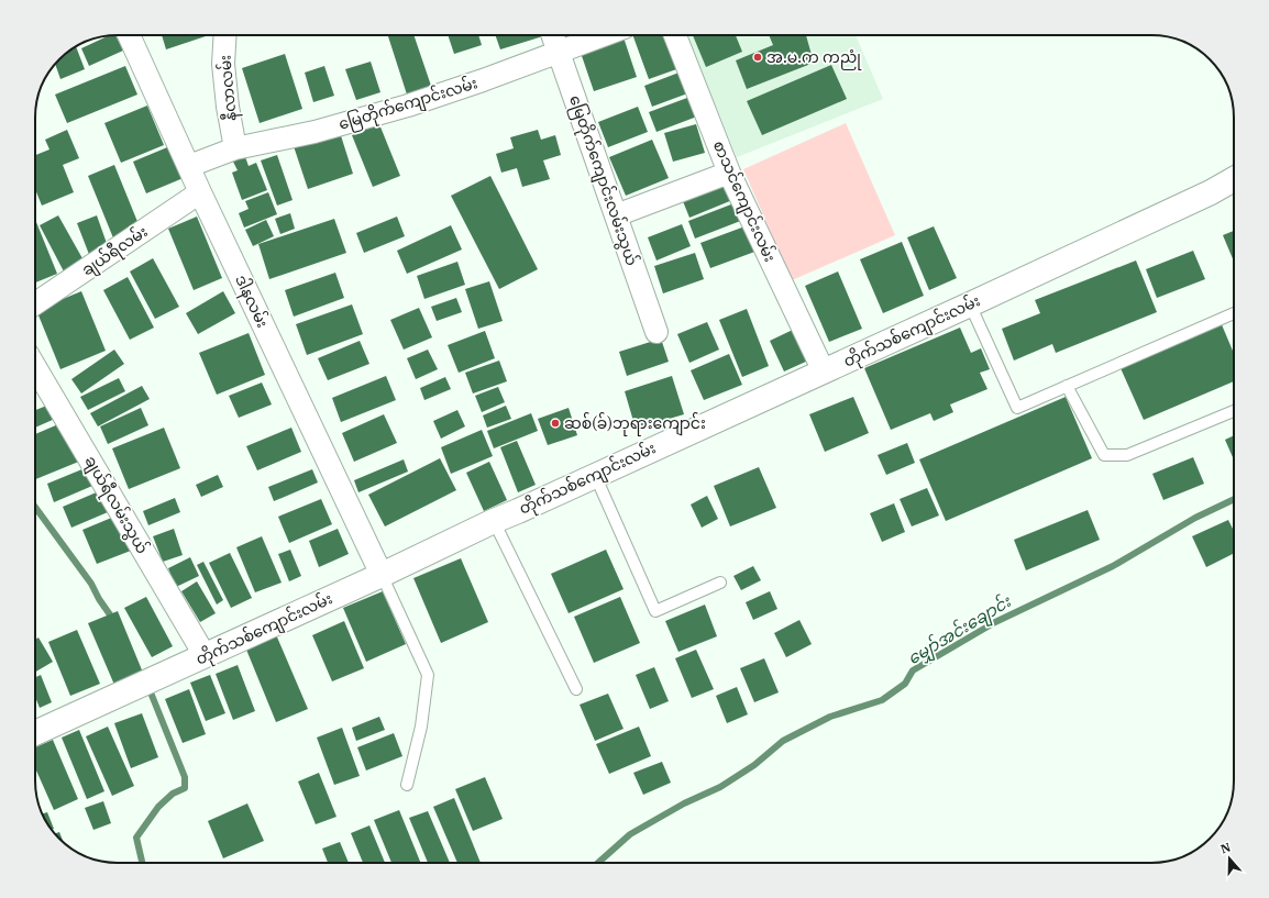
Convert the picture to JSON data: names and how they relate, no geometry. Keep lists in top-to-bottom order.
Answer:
{
  "streets": {
    "street": [
      "နီလာလမ်း",
      "မြေတိုက်ကျောင်းလမ်း",
      "မြေတိုက်ကျောင်းလမ်းသွယ်",
      "စာသင်ကျောင်းလမ်း",
      "ချယ်ရီလမ်း",
      "ဒါနလမ်း",
      "တိုက်သစ်ကျောင်းလမ်း",
      "ချယ်ရီလမ်းသွယ်"
    ]
  },
  "crossings": [
    ["နီလာလမ်း", "မြေတိုက်ကျောင်းလမ်း"],
    ["မြေတိုက်ကျောင်းလမ်း", "မြေတိုက်ကျောင်းလမ်းသွယ်"],
    ["မြေတိုက်ကျောင်းလမ်း", "ဒါနလမ်း"],
    ["စာသင်ကျောင်းလမ်း", "တိုက်သစ်ကျောင်းလမ်း"],
    ["ချယ်ရီလမ်း", "ဒါနလမ်း"],
    ["ဒါနလမ်း", "တိုက်သစ်ကျောင်းလမ်း"],
    ["တိုက်သစ်ကျောင်းလမ်း", "ချယ်ရီလမ်းသွယ်"]
  ],
  "water": ["မျှော်အင်းချောင်း"],
  "places": ["အ.မ.က ကညုံ", "ဆစ်(ခ်)ဘုရားကျောင်း"],
  "north": "top"
}
